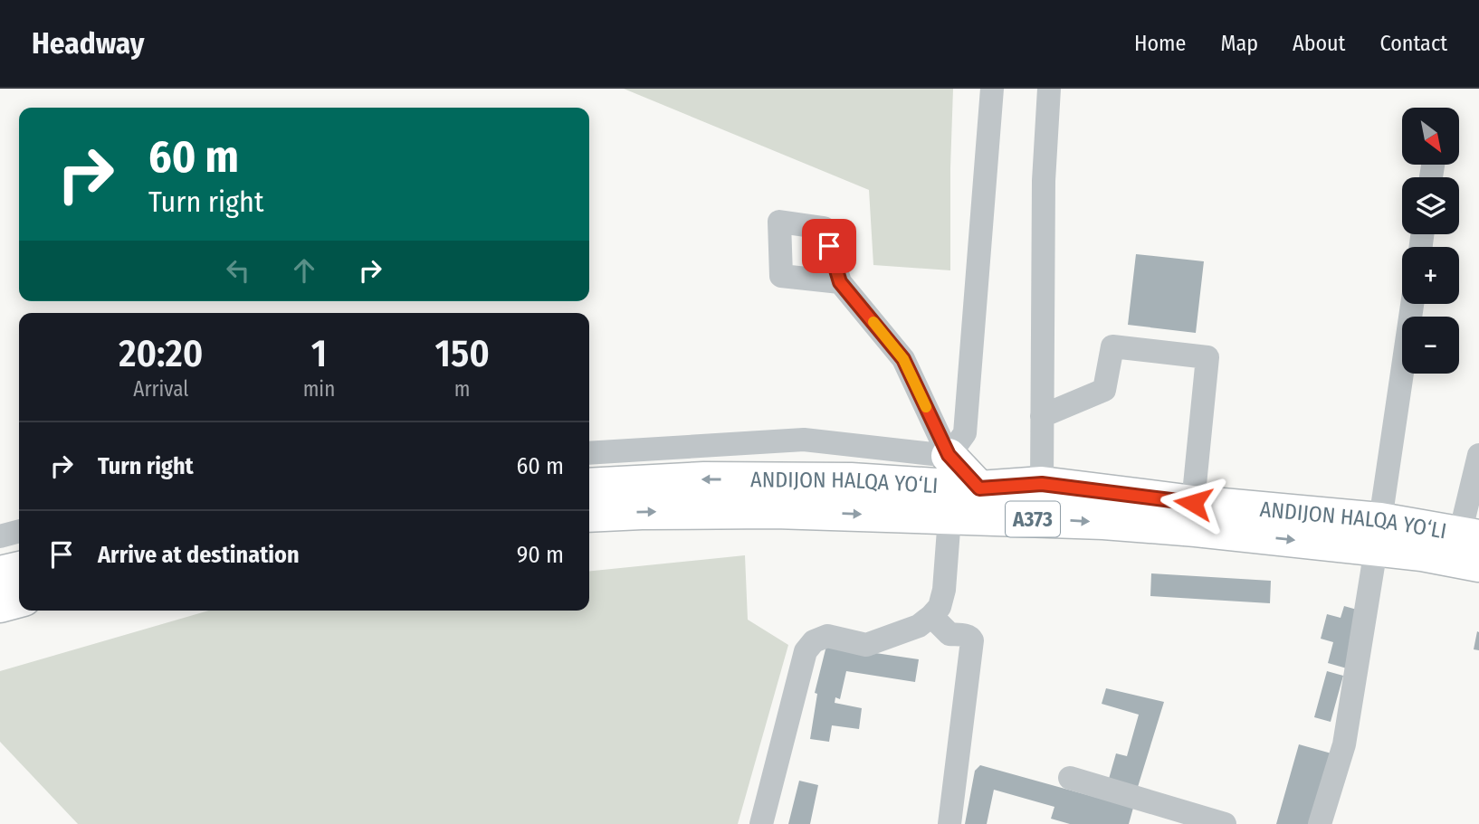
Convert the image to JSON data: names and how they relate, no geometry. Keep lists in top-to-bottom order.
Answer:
{
  "streets": {
    "highway": ["ANDIJON HALQA YO‘LI", "A373"]
  },
  "north": "bottom right",
  "page": {
    "header": "Headway",
    "nav": [
      "Home",
      "Map",
      "About",
      "Contact"
    ],
    "map_buttons": ["+", "−"],
    "turn": ["60 m", "Turn right"],
    "eta": [
      "20:20",
      "Arrival",
      "1",
      "min",
      "150",
      "m"
    ],
    "list": [
      {
        "name": "Turn right",
        "value": "60 m"
      },
      {
        "name": "Arrive at destination",
        "value": "90 m"
      }
    ]
  }
}
